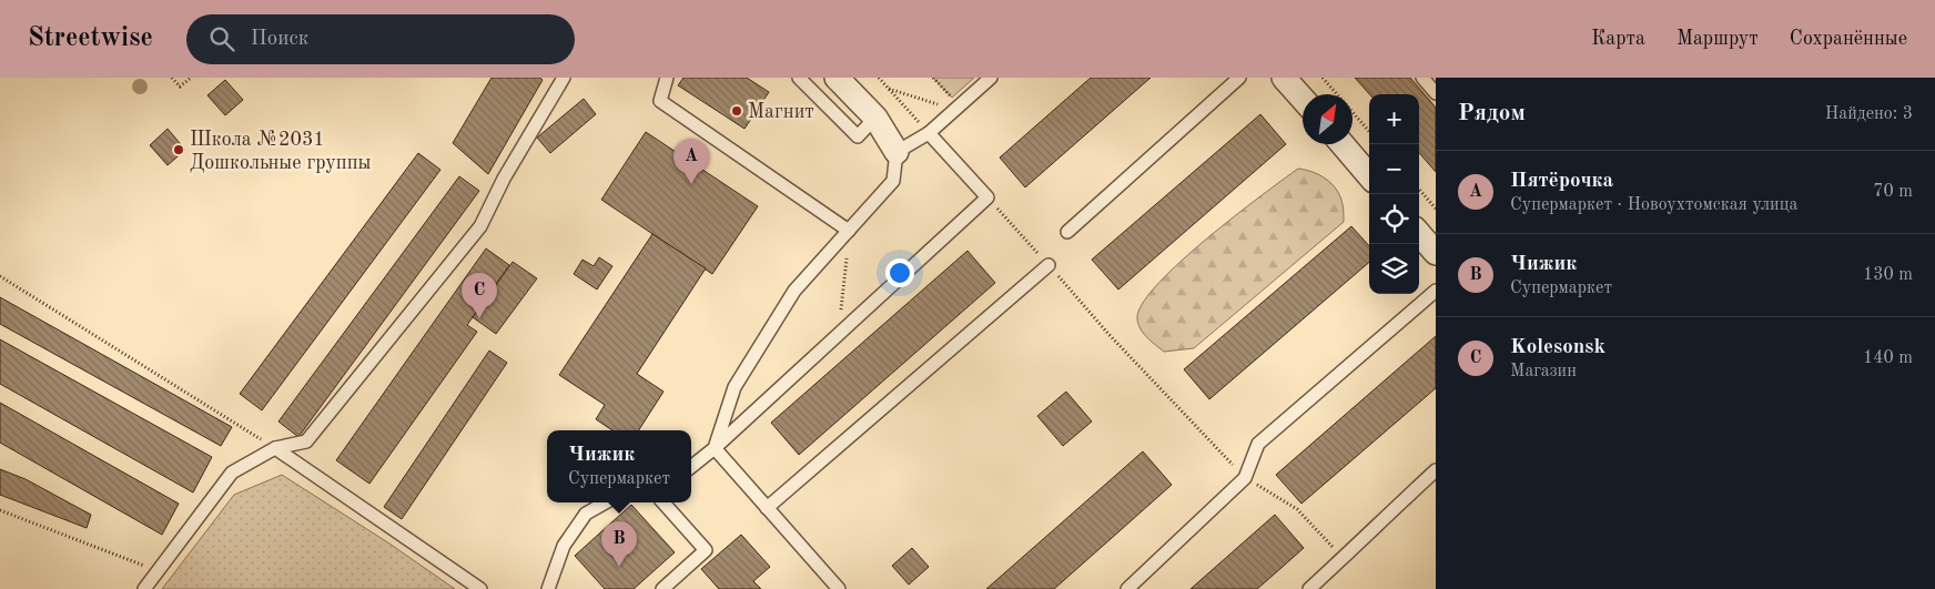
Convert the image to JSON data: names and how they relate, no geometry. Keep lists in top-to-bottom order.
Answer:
{
  "places": ["Магнит", "Школа №2031 Дошкольные группы"],
  "north": "top right",
  "page": {
    "header": "Streetwise",
    "search": "Поиск",
    "nav": ["Карта", "Маршрут", "Сохранённые"],
    "heading": ["Рядом", "Найдено: 3"],
    "map_buttons": ["+", "−"],
    "pins": ["A", "C", "B"],
    "list": [
      {
        "mark": "A",
        "name": "Пятёрочка",
        "note": "Супермаркет · Новоухтомская улица",
        "value": "70 m"
      },
      {
        "mark": "B",
        "name": "Чижик",
        "note": "Супермаркет",
        "value": "130 m"
      },
      {
        "mark": "C",
        "name": "Kolesonsk",
        "note": "Магазин",
        "value": "140 m"
      }
    ],
    "popup": ["Чижик", "Супермаркет"]
  }
}
